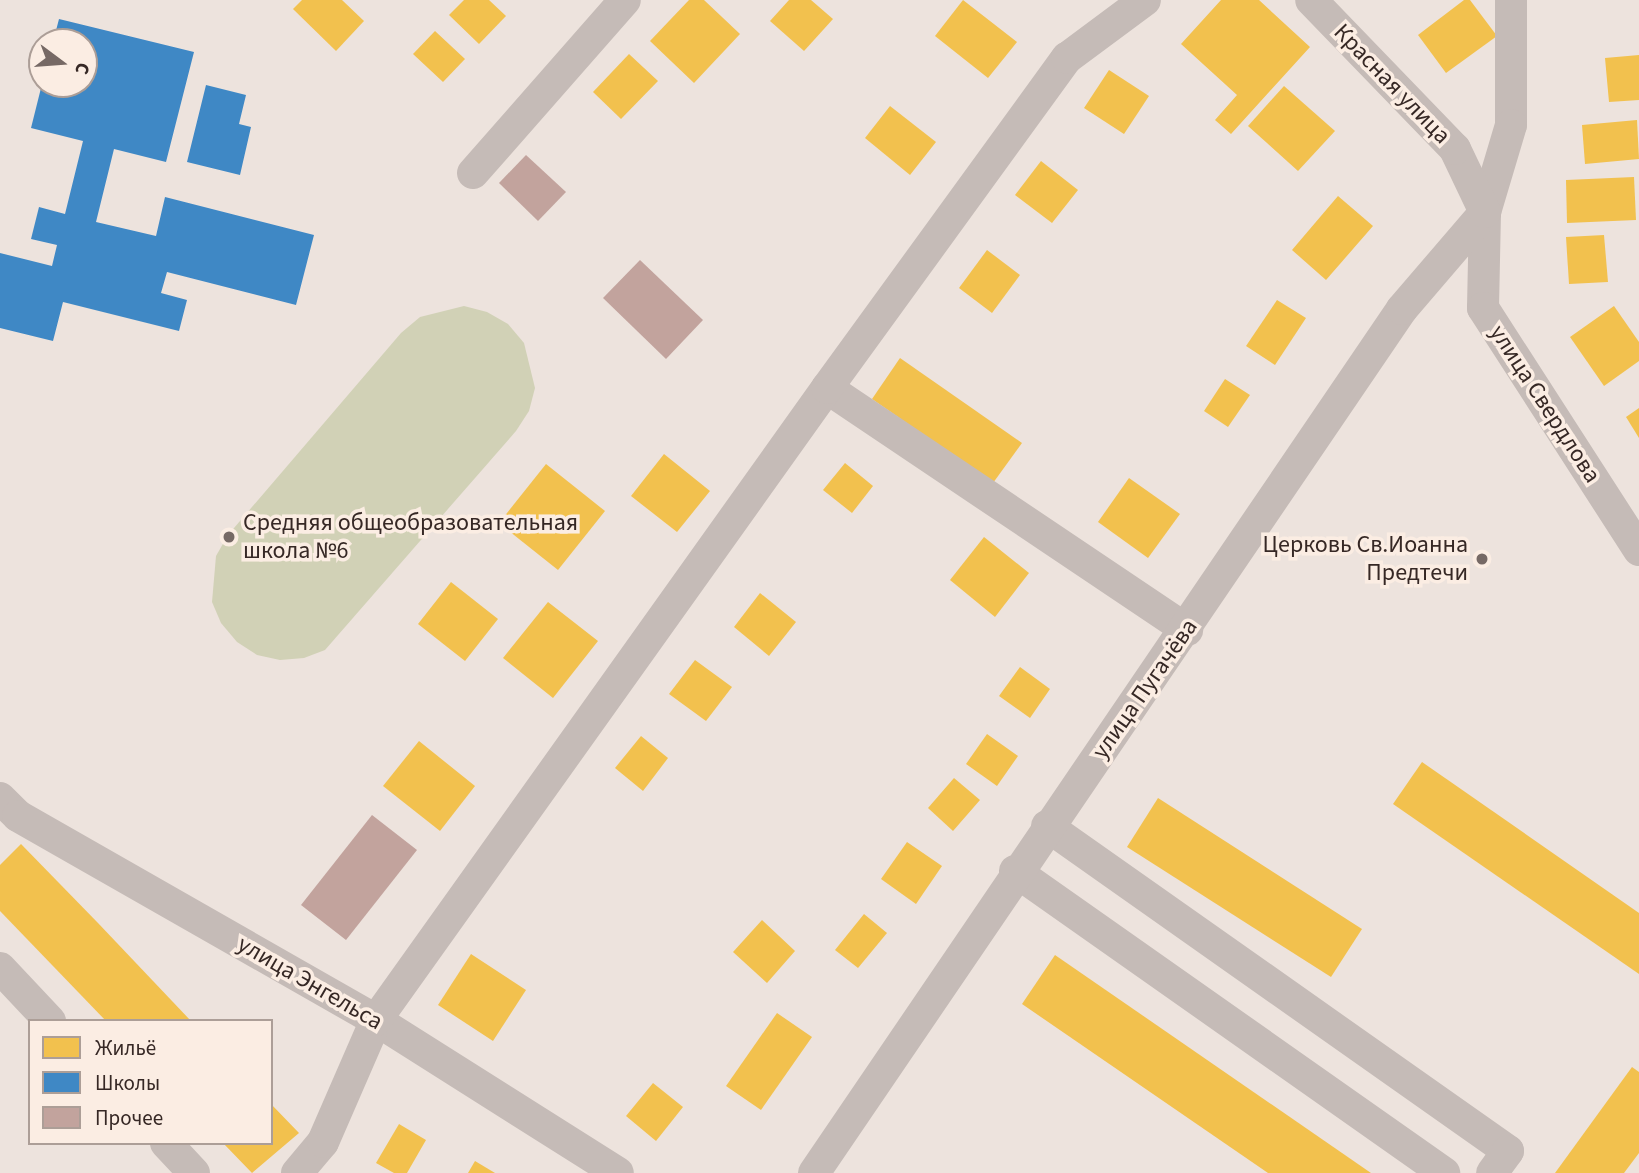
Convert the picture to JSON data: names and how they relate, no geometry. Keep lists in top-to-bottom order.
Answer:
{
  "streets": {
    "street": [
      "Красная улица",
      "улица Свердлова",
      "улица Пугачёва",
      "улица Энгельса"
    ]
  },
  "crossings": [
    ["Красная улица", "улица Свердлова"],
    ["Красная улица", "улица Пугачёва"],
    ["улица Свердлова", "улица Пугачёва"]
  ],
  "places": ["Средняя общеобразовательная школа №6", "Церковь Св.Иоанна Предтечи"],
  "legend": ["Жильё", "Школы", "Прочее"],
  "north": "right"
}
